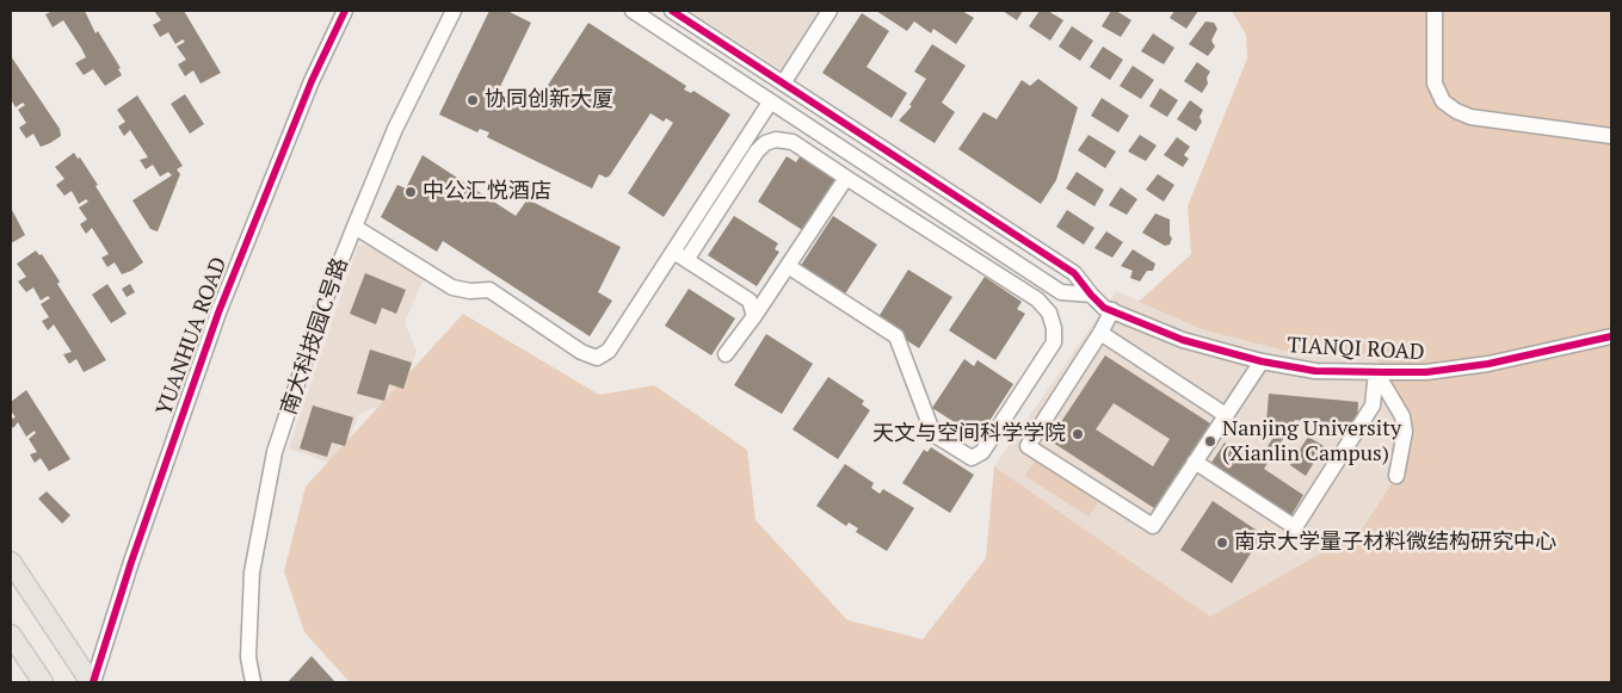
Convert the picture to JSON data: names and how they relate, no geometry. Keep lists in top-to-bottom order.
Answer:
{
  "streets": {
    "street": ["YUANHUA ROAD", "南大科技园C号路", "TIANQI ROAD"]
  },
  "places": [
    "协同创新大厦",
    "中公汇悦酒店",
    "天文与空间科学学院",
    "Nanjing University (Xianlin Campus)",
    "南京大学量子材料微结构研究中心"
  ]
}
